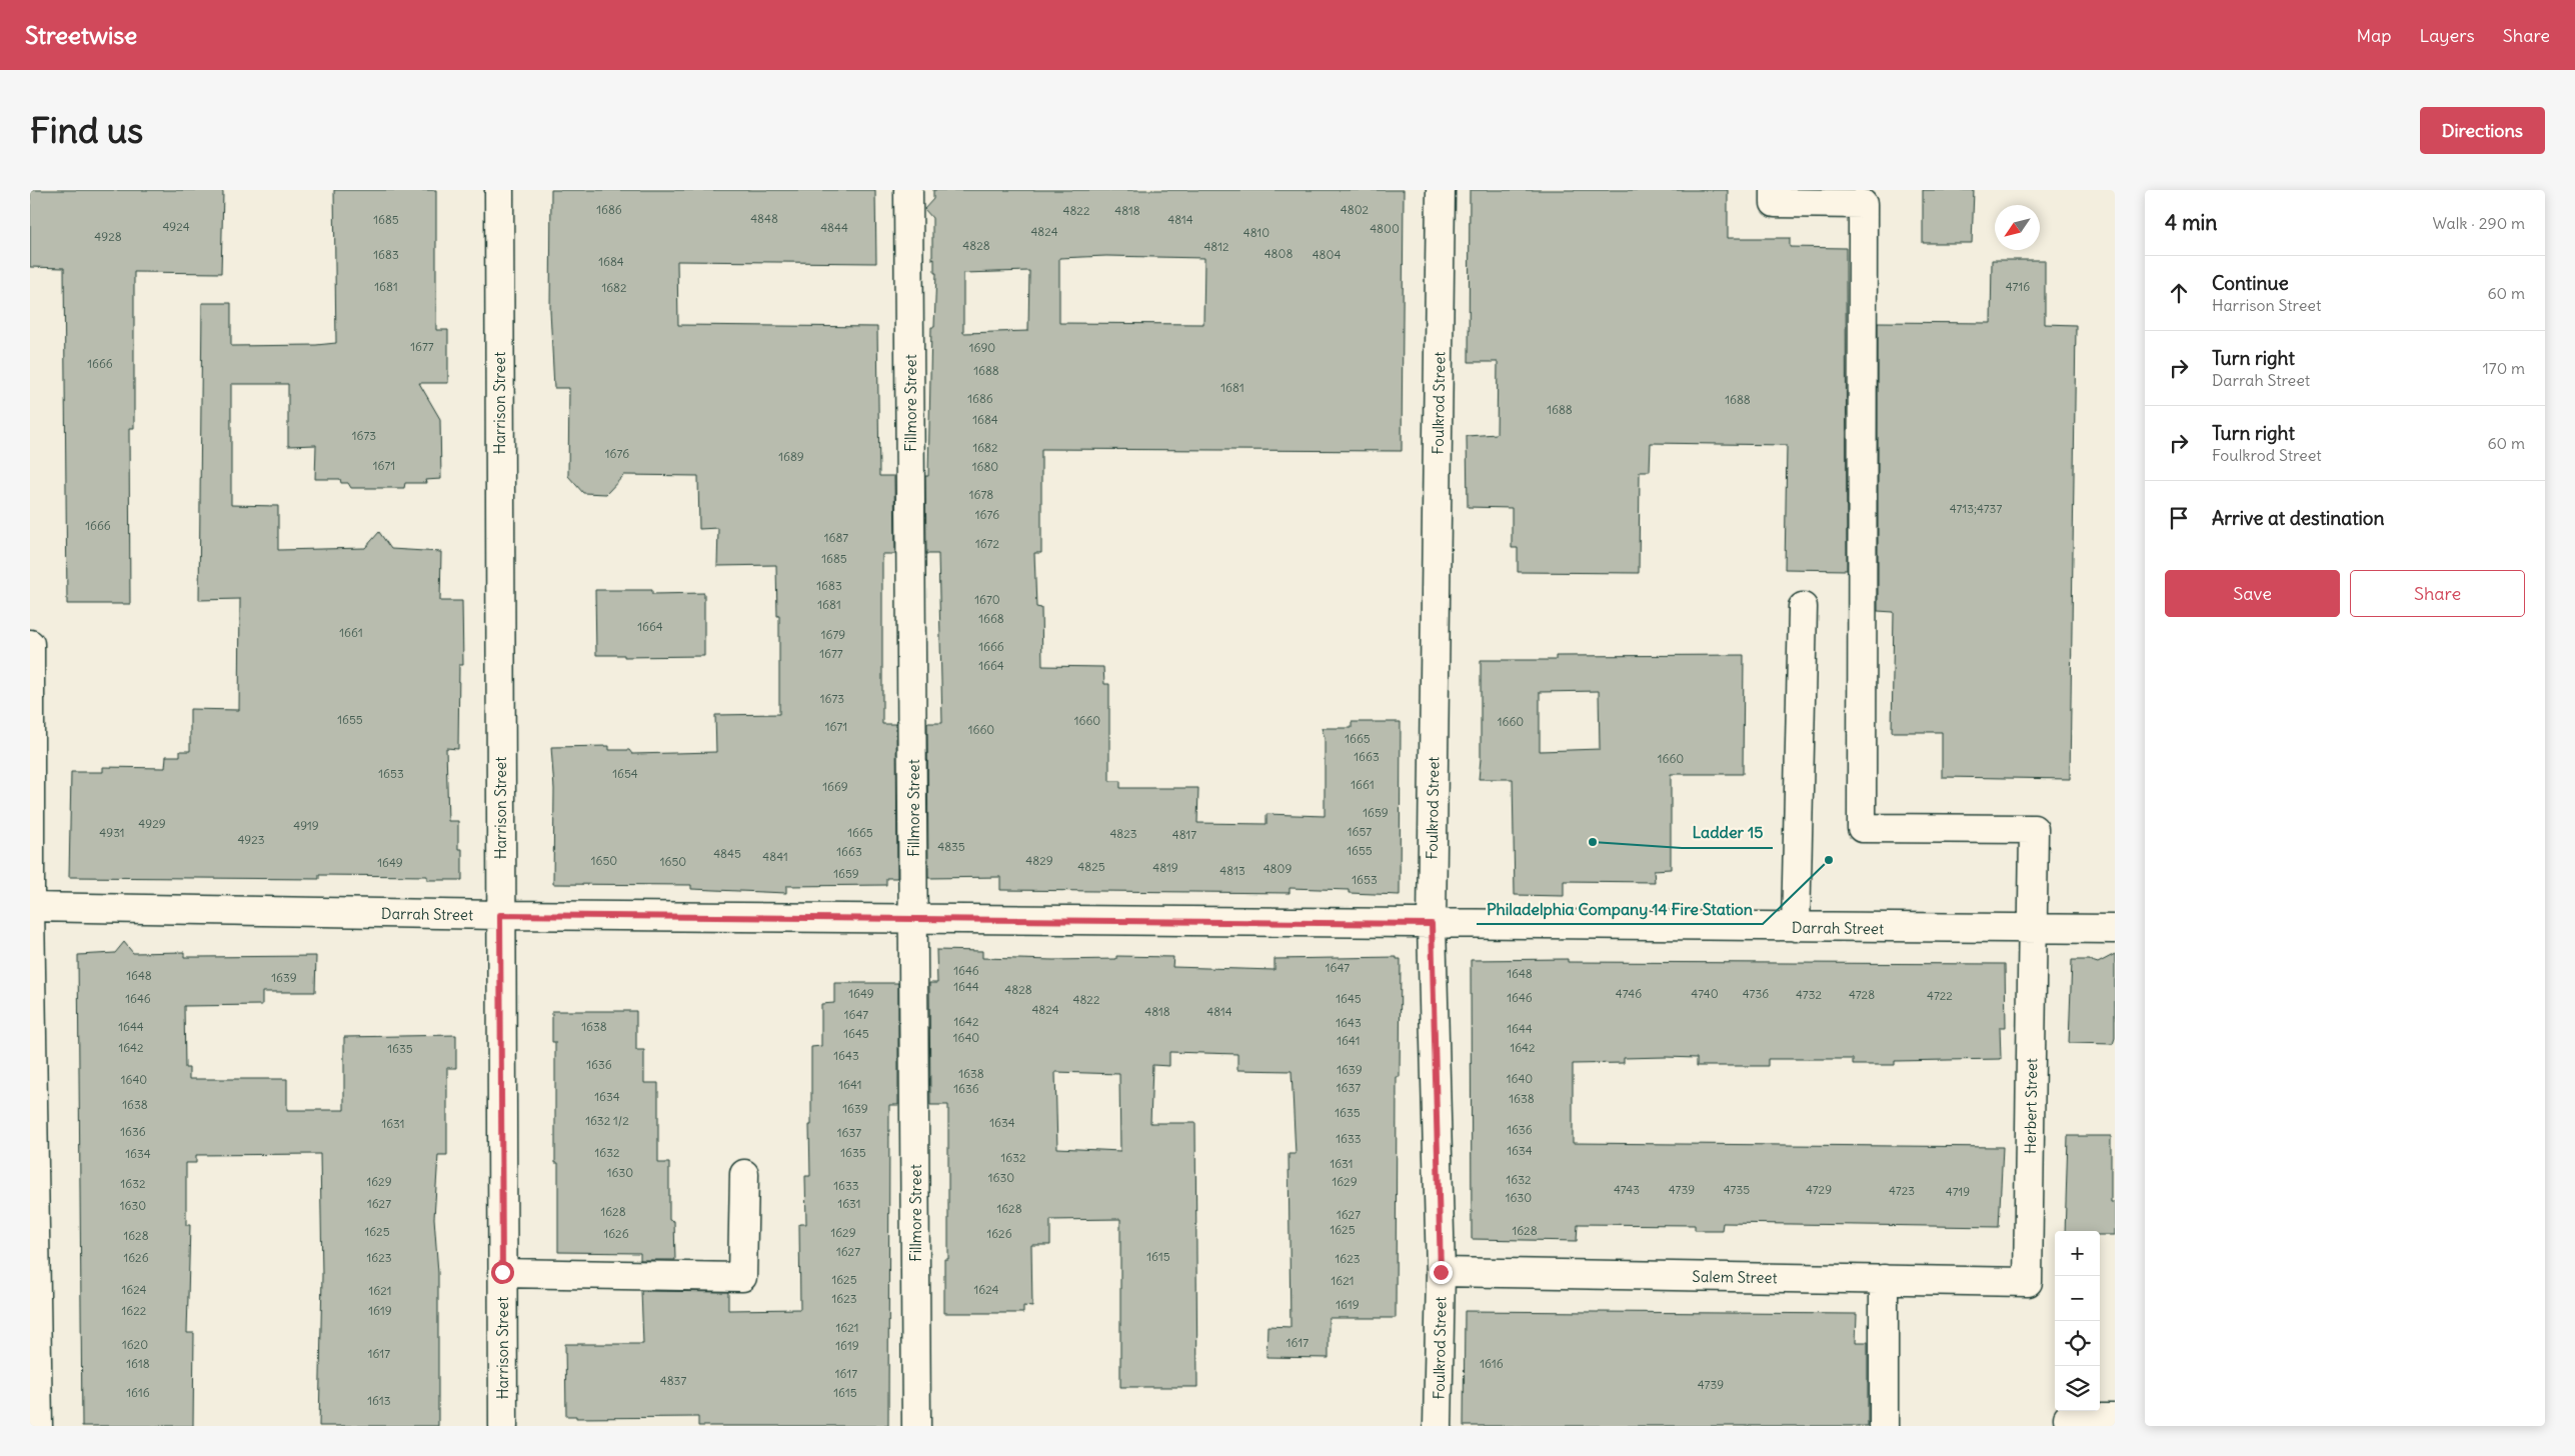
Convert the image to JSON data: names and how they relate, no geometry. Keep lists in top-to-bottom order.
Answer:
{
  "streets": {
    "street": [
      "Harrison Street",
      "Fillmore Street",
      "Foulkrod Street",
      "Darrah Street",
      "Herbert Street",
      "Salem Street"
    ]
  },
  "crossings": [
    ["Harrison Street", "Darrah Street"],
    ["Fillmore Street", "Darrah Street"],
    ["Foulkrod Street", "Darrah Street"],
    ["Foulkrod Street", "Salem Street"],
    ["Darrah Street", "Herbert Street"],
    ["Herbert Street", "Salem Street"]
  ],
  "places": ["Ladder 15", "Philadelphia Company 14 Fire Station"],
  "house_numbers": [
    "1686",
    "4802",
    "4822",
    "4818",
    "4848",
    "1685",
    "4814",
    "4924",
    "4844",
    "4800",
    "4824",
    "4810",
    "4928",
    "4828",
    "4812",
    "4808",
    "1683",
    "4804",
    "1684",
    "1681",
    "4716",
    "1682",
    "1677",
    "1690",
    "1666",
    "1688",
    "1681",
    "1686",
    "1688",
    "1688",
    "1684",
    "1673",
    "1682",
    "1676",
    "1689",
    "1671",
    "1680",
    "1678",
    "4713;4737",
    "1676",
    "1666",
    "1687",
    "1672",
    "1685",
    "1683",
    "1670",
    "1681",
    "1668",
    "1664",
    "1661",
    "1679",
    "1666",
    "1677",
    "1664",
    "1673",
    "1655",
    "1660",
    "1660",
    "1671",
    "1660",
    "1665",
    "1663",
    "1660",
    "1653",
    "1654",
    "1661",
    "1669",
    "1659",
    "4929",
    "4919",
    "1657",
    "4931",
    "1665",
    "4823",
    "4817",
    "4923",
    "4835",
    "1655",
    "1663",
    "4845",
    "4841",
    "1650",
    "4829",
    "1650",
    "1649",
    "4825",
    "4819",
    "4809",
    "4813",
    "1659",
    "1653",
    "1647",
    "1646",
    "1648",
    "1648",
    "1639",
    "1644",
    "4828",
    "1649",
    "4746",
    "4740",
    "4736",
    "4732",
    "4728",
    "4722",
    "1646",
    "1646",
    "1645",
    "4822",
    "4824",
    "4818",
    "4814",
    "1647",
    "1642",
    "1643",
    "1644",
    "1638",
    "1644",
    "1645",
    "1640",
    "1641",
    "1642",
    "1642",
    "1635",
    "1643",
    "1636",
    "1639",
    "1638",
    "1640",
    "1640",
    "1641",
    "1637",
    "1636",
    "1634",
    "1638",
    "1638",
    "1639",
    "1635",
    "1632 1/2",
    "1634",
    "1631",
    "1636",
    "1636",
    "1637",
    "1633",
    "1634",
    "1632",
    "1635",
    "1634",
    "1632",
    "1631",
    "1630",
    "1630",
    "1632",
    "1629",
    "1629",
    "1632",
    "1633",
    "4743",
    "4739",
    "4735",
    "4729",
    "4723",
    "4719",
    "1630",
    "1627",
    "1631",
    "1630",
    "1628",
    "1628",
    "1627",
    "1625",
    "1628",
    "1625",
    "1629",
    "1626",
    "1626",
    "1628",
    "1627",
    "1615",
    "1626",
    "1623",
    "1623",
    "1625",
    "1621",
    "1624",
    "1624",
    "1621",
    "1623",
    "1619",
    "1622",
    "1619",
    "1621",
    "1617",
    "1620",
    "1619",
    "1617",
    "1618",
    "1616",
    "1617",
    "4837",
    "4739",
    "1616",
    "1615",
    "1613"
  ],
  "north": "bottom left",
  "page": {
    "header": "Streetwise",
    "nav": ["Map", "Layers", "Share"],
    "buttons": [
      "Directions",
      ["Save", "Share"]
    ],
    "title": "Find us",
    "heading": ["4 min", "Walk · 290 m"],
    "list": [
      ["Continue", "Harrison Street", "60 m"],
      ["Turn right", "Darrah Street", "170 m"],
      ["Turn right", "Foulkrod Street", "60 m"],
      "Arrive at destination"
    ],
    "map_buttons": ["+", "−"]
  }
}
